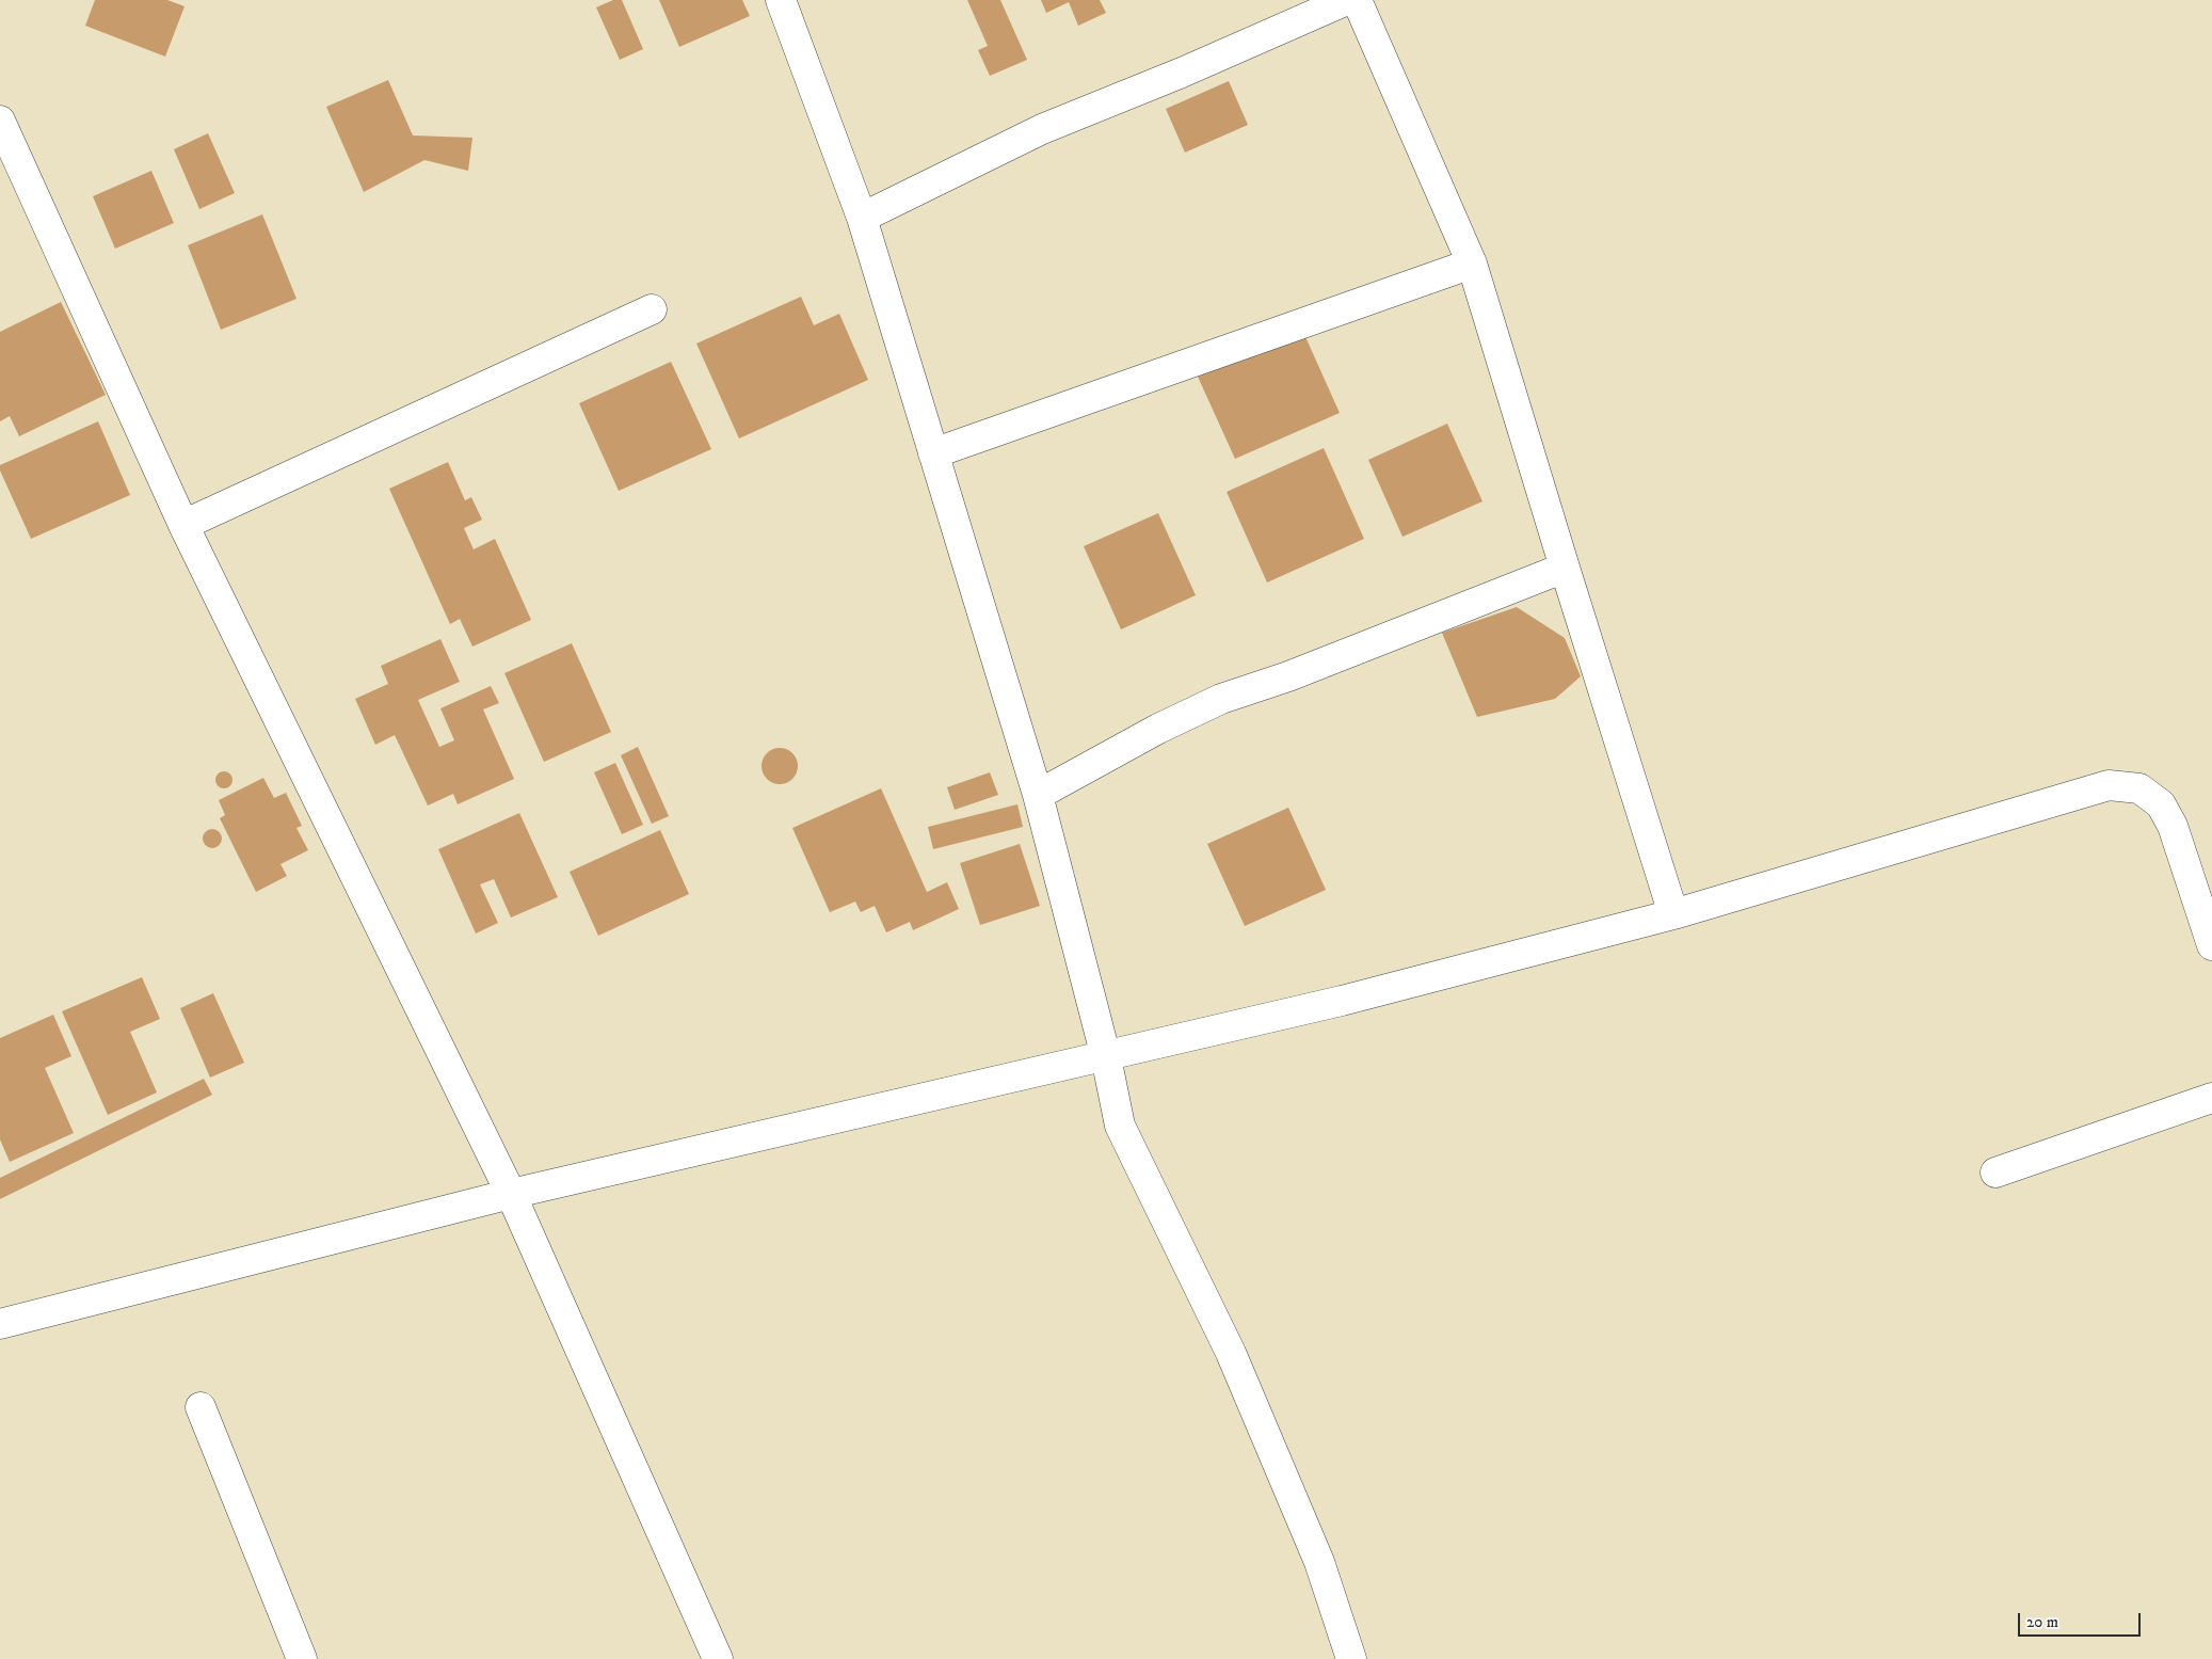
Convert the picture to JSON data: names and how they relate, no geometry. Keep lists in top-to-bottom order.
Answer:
{
  "scale_bar": "20 m"
}
